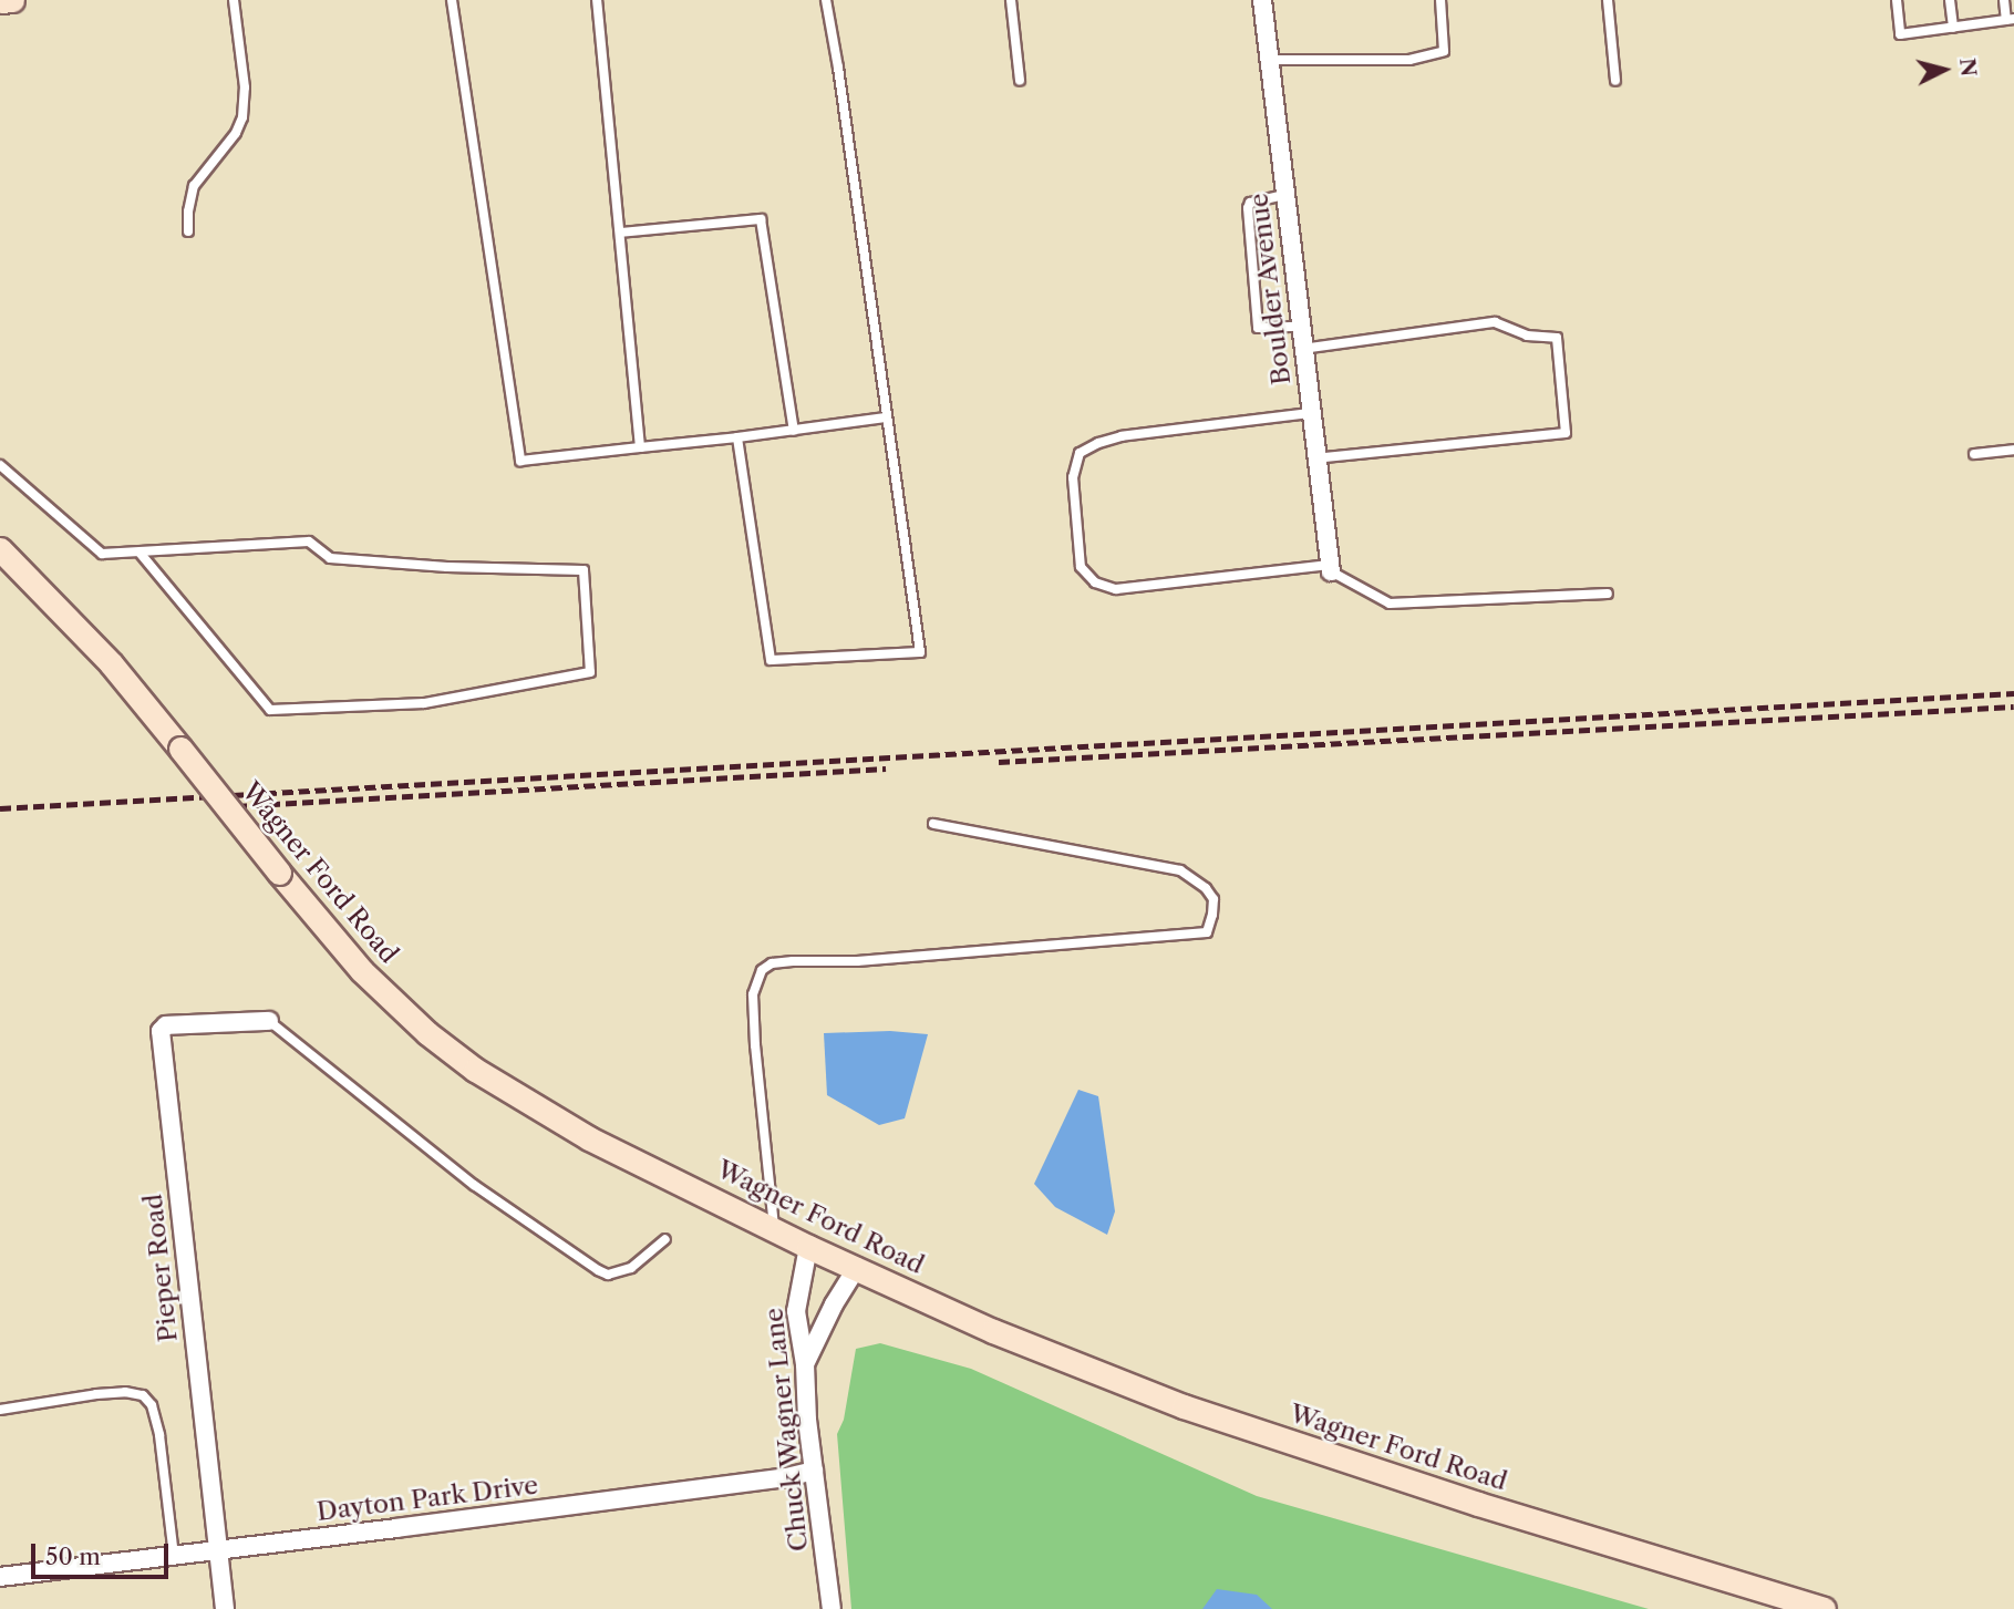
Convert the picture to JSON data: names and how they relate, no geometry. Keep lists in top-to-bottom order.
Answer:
{
  "streets": {
    "main road": ["Wagner Ford Road"],
    "street": [
      "Boulder Avenue",
      "Pieper Road",
      "Chuck Wagner Lane",
      "Dayton Park Drive"
    ]
  },
  "crossings": [
    ["Wagner Ford Road", "Chuck Wagner Lane"],
    ["Pieper Road", "Dayton Park Drive"],
    ["Chuck Wagner Lane", "Dayton Park Drive"]
  ],
  "scale_bar": "50 m",
  "north": "right"
}
